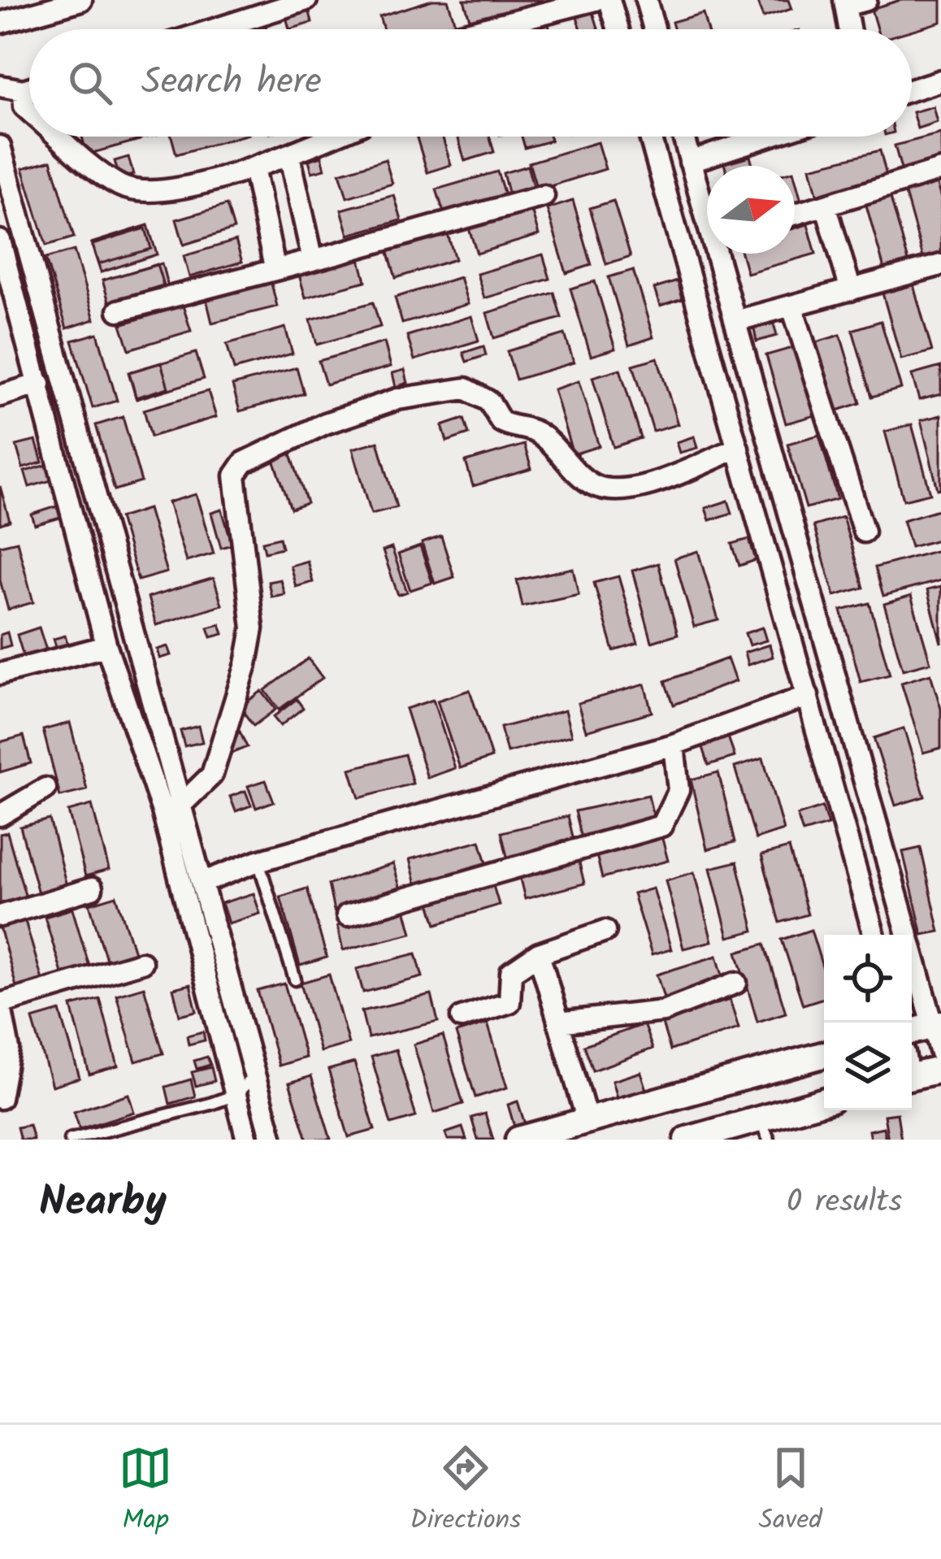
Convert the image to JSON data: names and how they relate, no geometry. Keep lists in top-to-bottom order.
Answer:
{
  "north": "right",
  "page": {
    "search": "Search here",
    "heading": ["Nearby", "0 results"],
    "nav": ["Map", "Directions", "Saved"]
  }
}
